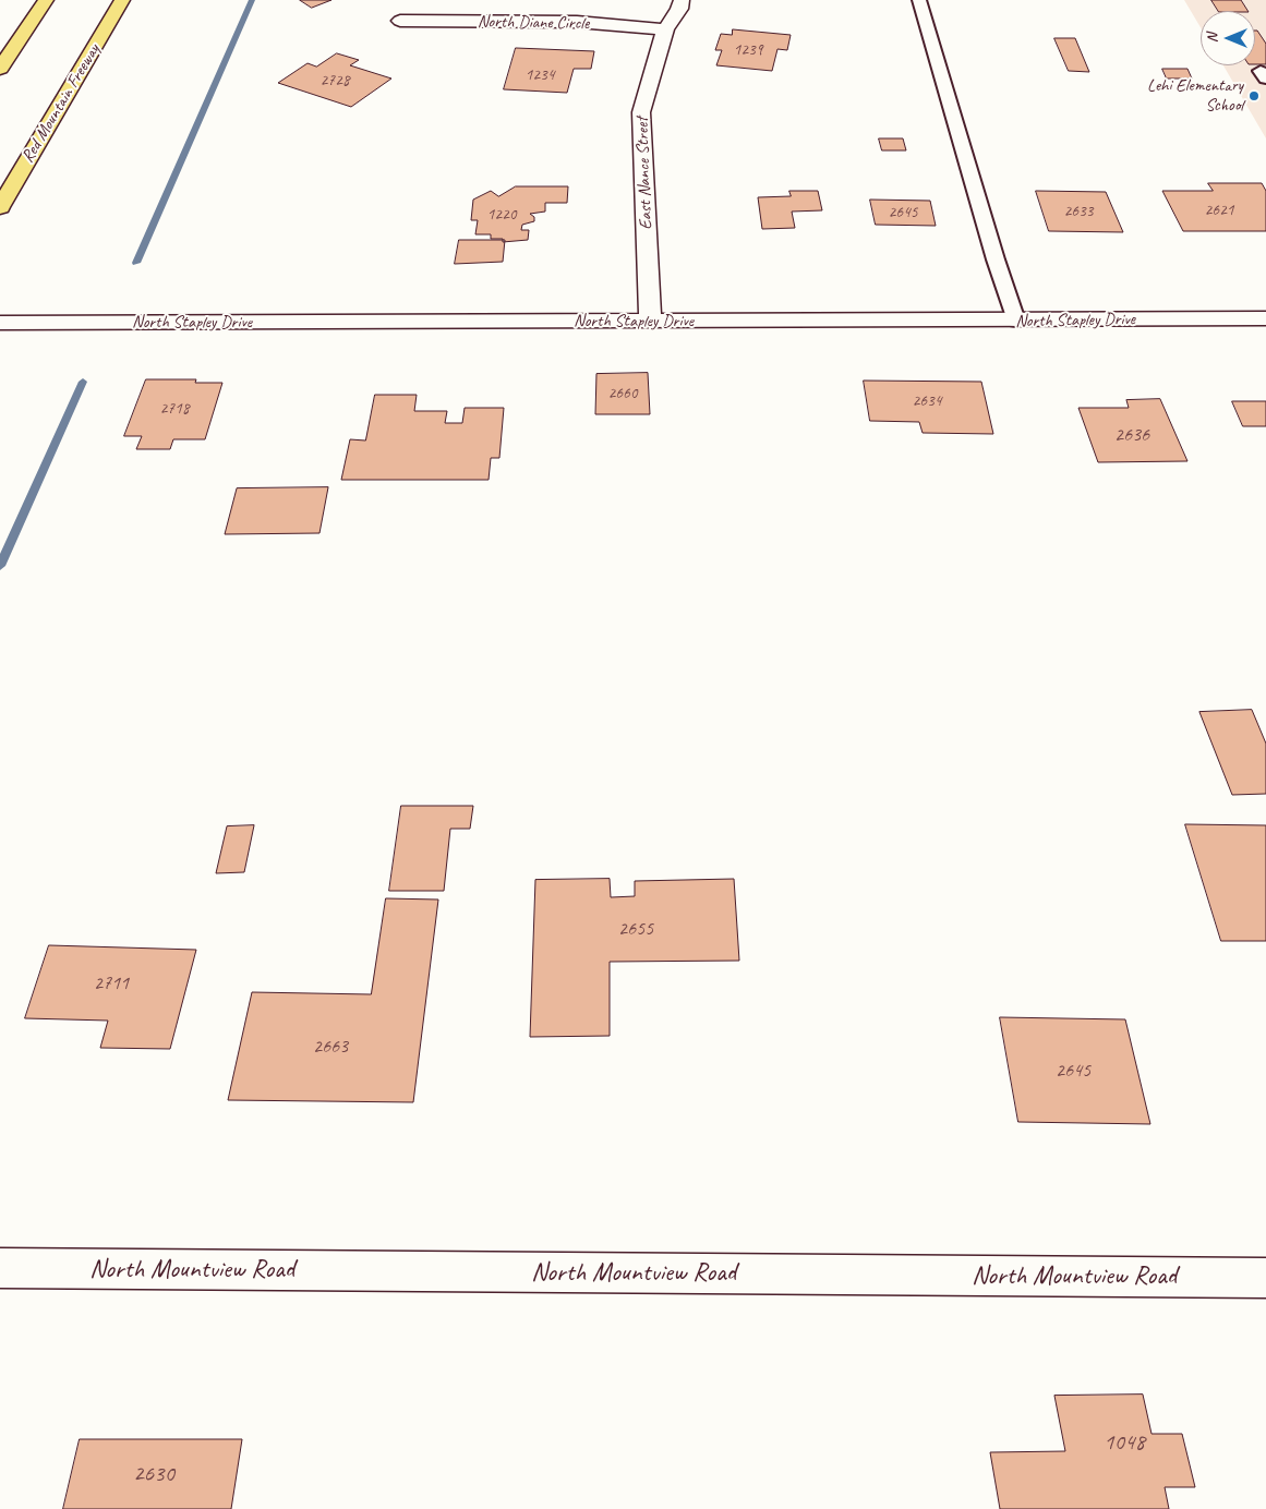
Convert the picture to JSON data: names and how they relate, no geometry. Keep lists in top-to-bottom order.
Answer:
{
  "streets": {
    "highway": ["Red Mountain Freeway"],
    "street": [
      "North Diane Circle",
      "East Nance Street",
      "North Stapley Drive",
      "North Mountview Road"
    ]
  },
  "crossings": [
    ["North Diane Circle", "East Nance Street"],
    ["East Nance Street", "North Stapley Drive"]
  ],
  "places": ["Lehi Elementary School"],
  "house_numbers": [
    "1239",
    "1234",
    "2728",
    "2621",
    "2633",
    "2645",
    "1220",
    "2660",
    "2634",
    "2718",
    "2636",
    "2655",
    "2711",
    "2663",
    "2645",
    "1048",
    "2630"
  ],
  "north": "left"
}
